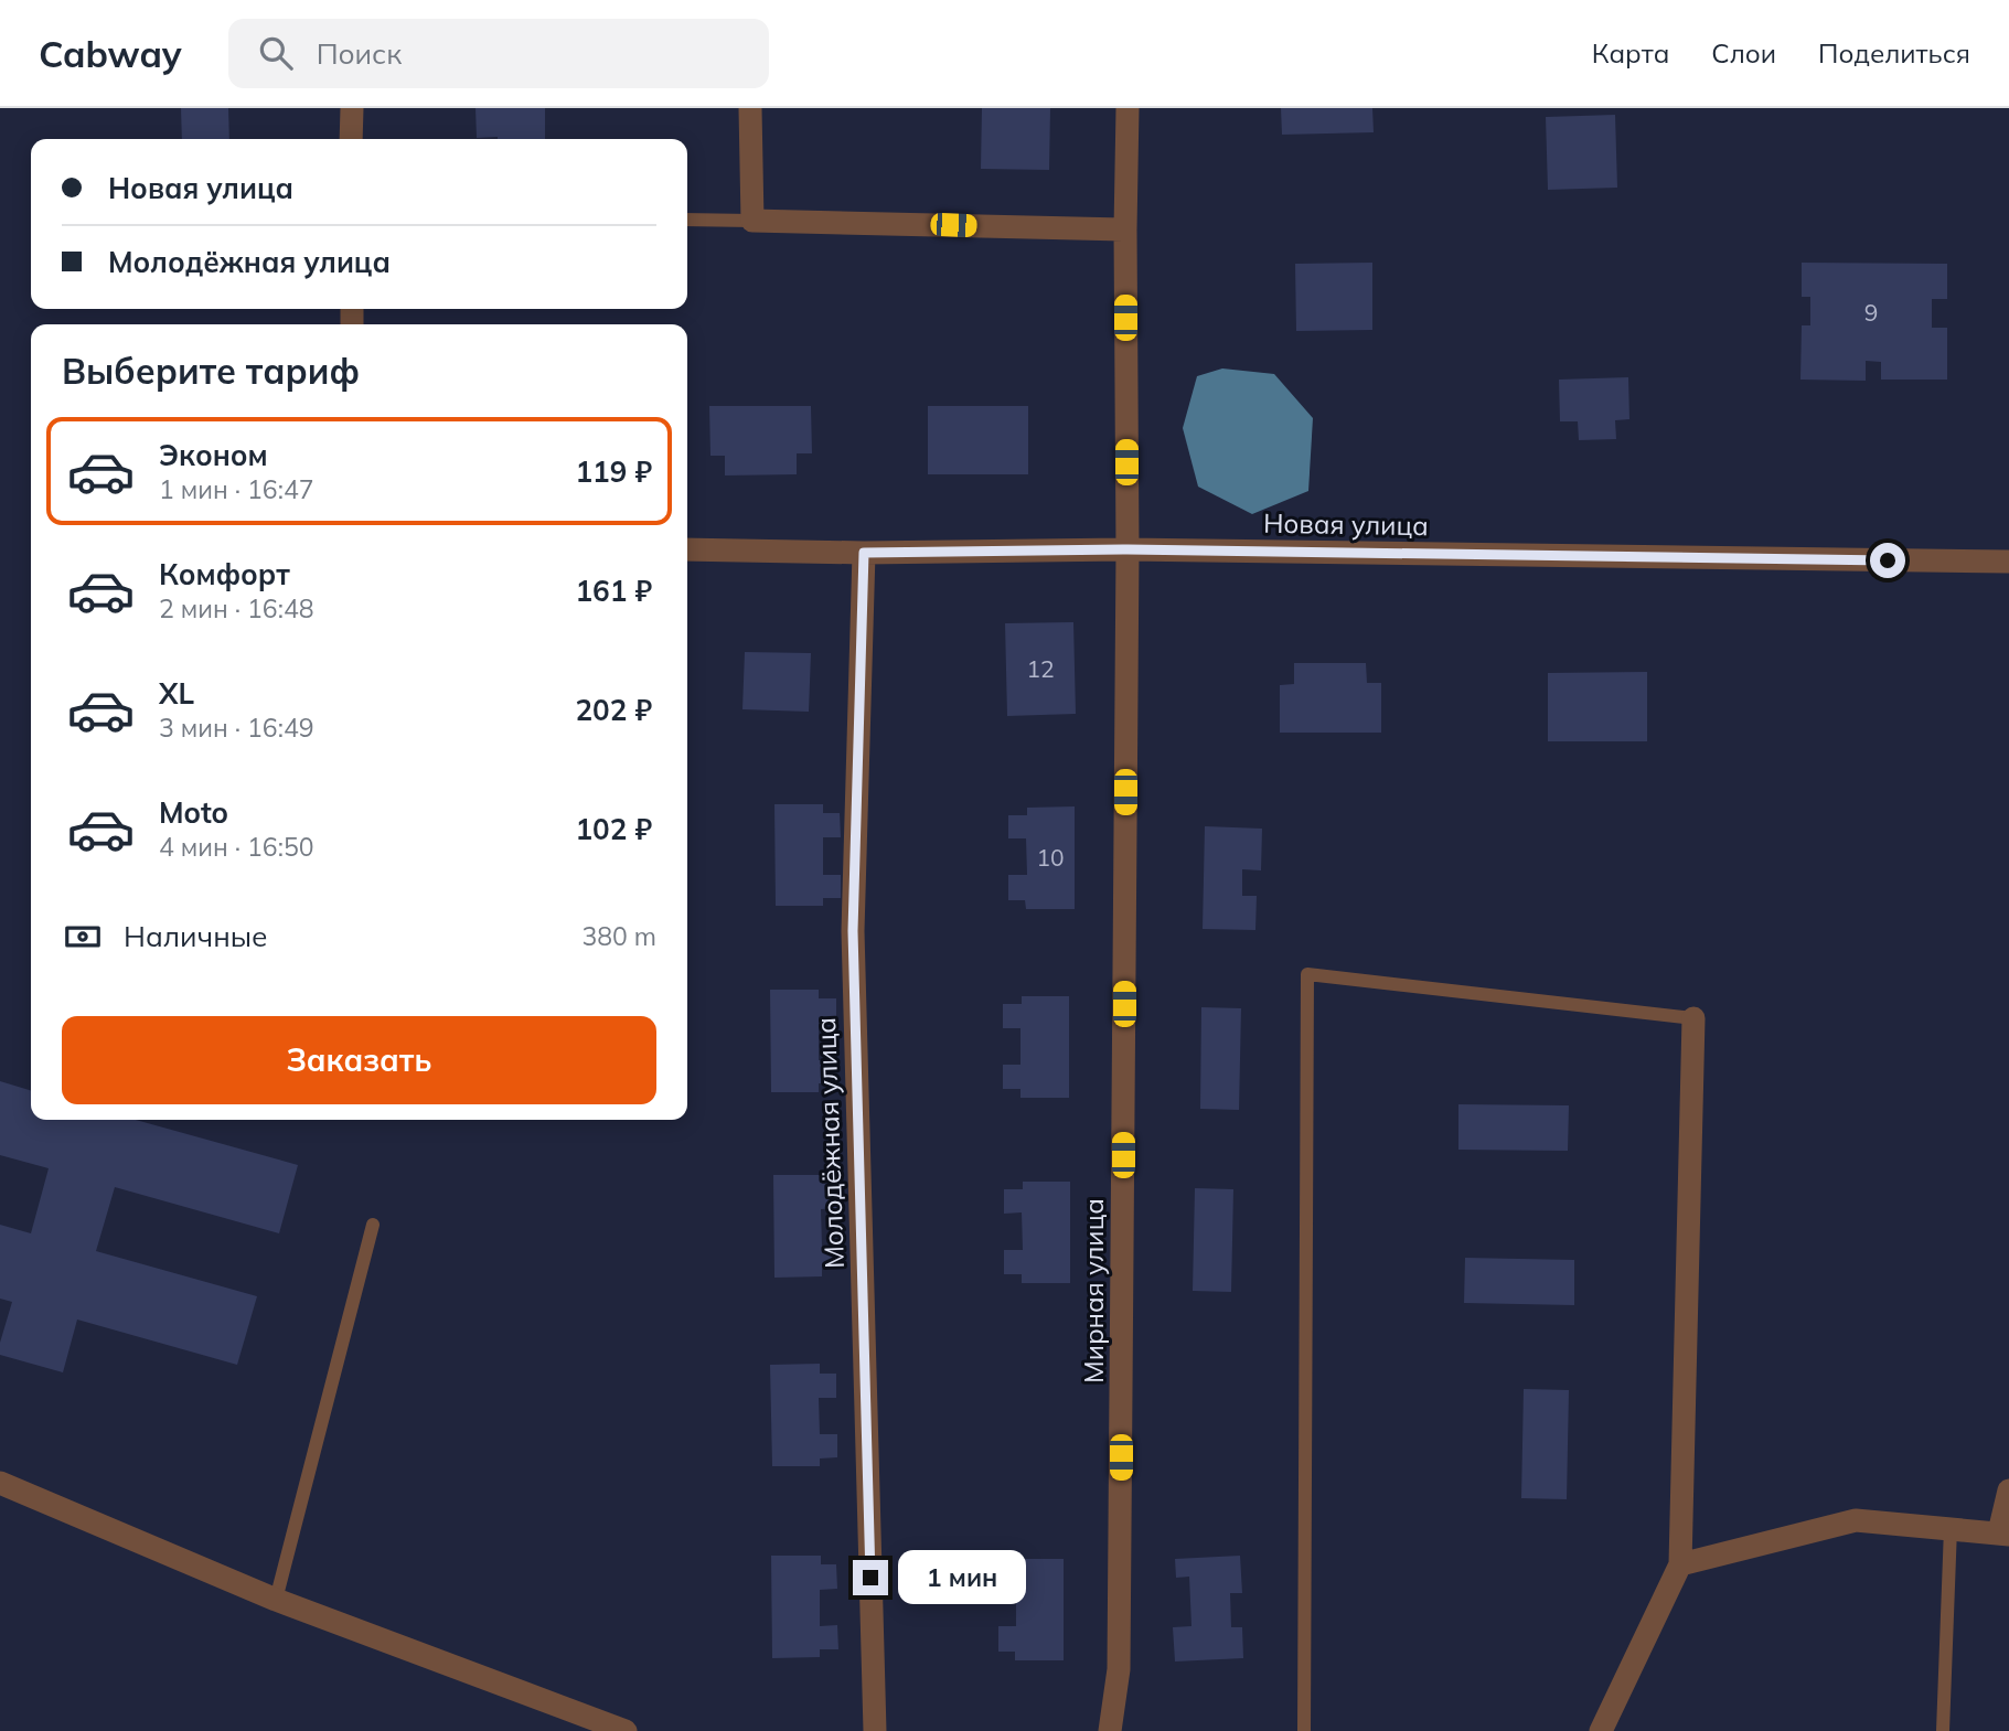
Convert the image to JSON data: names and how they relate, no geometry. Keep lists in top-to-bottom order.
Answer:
{
  "streets": {
    "street": ["Новая улица", "Молодёжная улица", "Мирная улица"]
  },
  "crossings": [
    ["Новая улица", "Молодёжная улица"],
    ["Новая улица", "Мирная улица"]
  ],
  "house_numbers": ["9", "12", "10"],
  "page": {
    "header": "Cabway",
    "search": "Поиск",
    "nav": ["Карта", "Слои", "Поделиться"],
    "banner": ["Новая улица", "Молодёжная улица"],
    "heading": "Выберите тариф",
    "list": [
      {
        "name": "Эконом",
        "note": "1 мин · 16:47",
        "value": "119 ₽"
      },
      {
        "name": "Комфорт",
        "note": "2 мин · 16:48",
        "value": "161 ₽"
      },
      {
        "name": "XL",
        "note": "3 мин · 16:49",
        "value": "202 ₽"
      },
      {
        "name": "Moto",
        "note": "4 мин · 16:50",
        "value": "102 ₽"
      }
    ],
    "pay": ["Наличные", "380 m"],
    "buttons": "Заказать",
    "bubble": "1 мин"
  }
}
